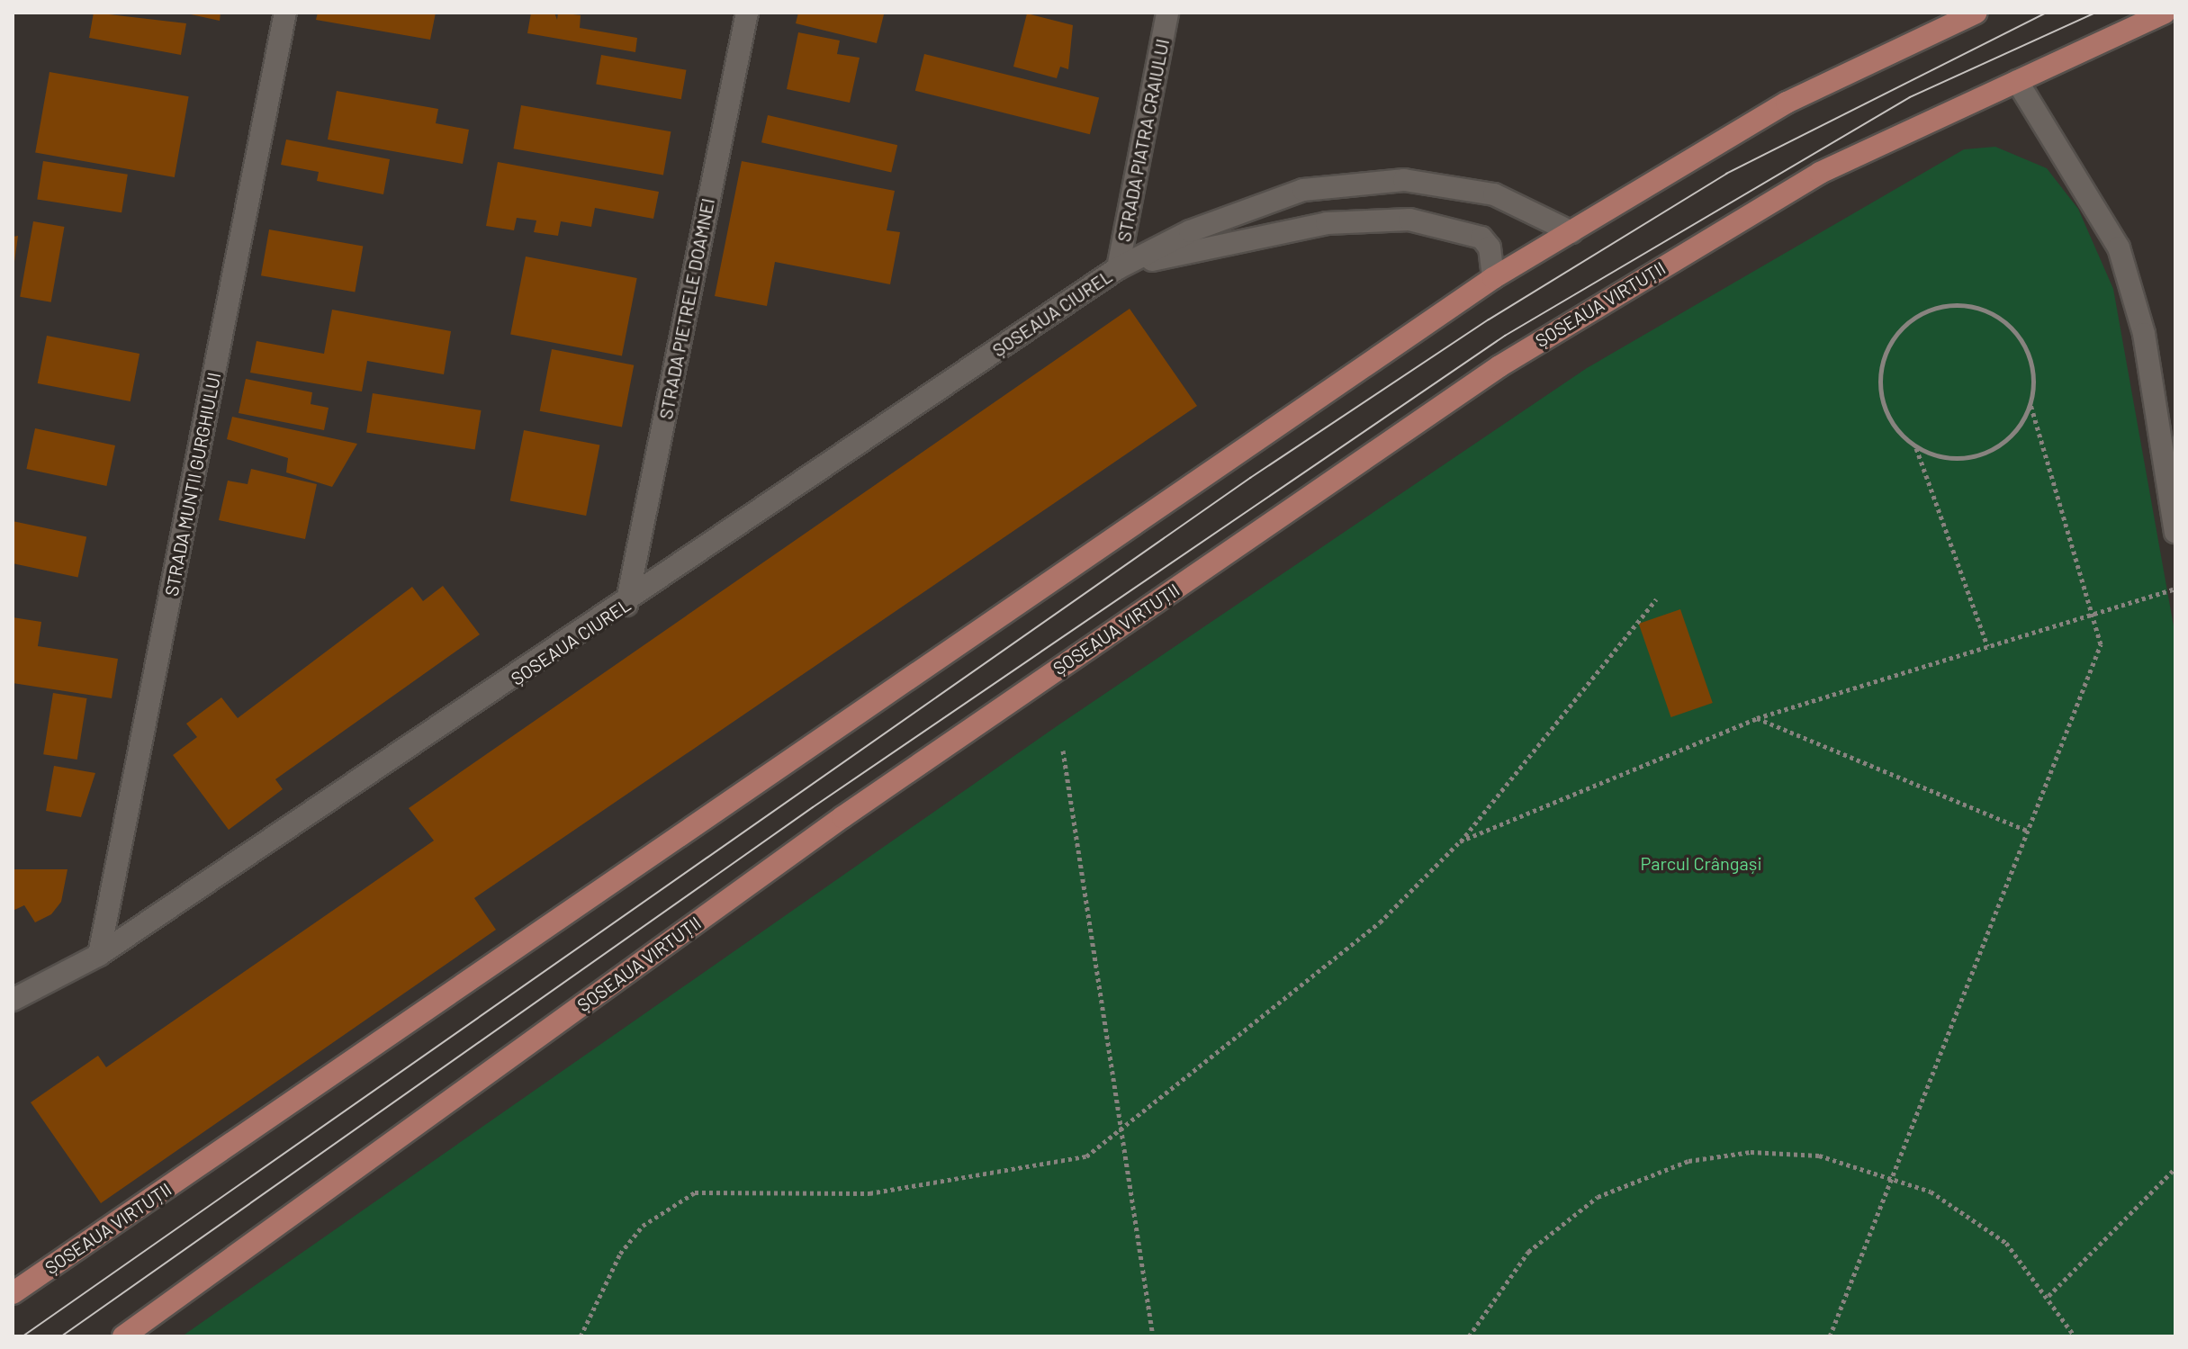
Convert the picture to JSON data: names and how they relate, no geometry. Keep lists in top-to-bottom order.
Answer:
{
  "streets": {
    "main road": ["ȘOSEAUA VIRTUȚII"],
    "street": [
      "STRADA PIATRA CRAIULUI",
      "STRADA PIETRELE DOAMNEI",
      "ȘOSEAUA CIUREL",
      "STRADA MUNȚII GURGHIULUI"
    ]
  },
  "crossings": [
    ["STRADA PIATRA CRAIULUI", "ȘOSEAUA CIUREL"],
    ["ȘOSEAUA VIRTUȚII", "ȘOSEAUA CIUREL"],
    ["STRADA PIETRELE DOAMNEI", "ȘOSEAUA CIUREL"],
    ["ȘOSEAUA CIUREL", "STRADA MUNȚII GURGHIULUI"]
  ],
  "parks": ["Parcul Crângași"]
}
